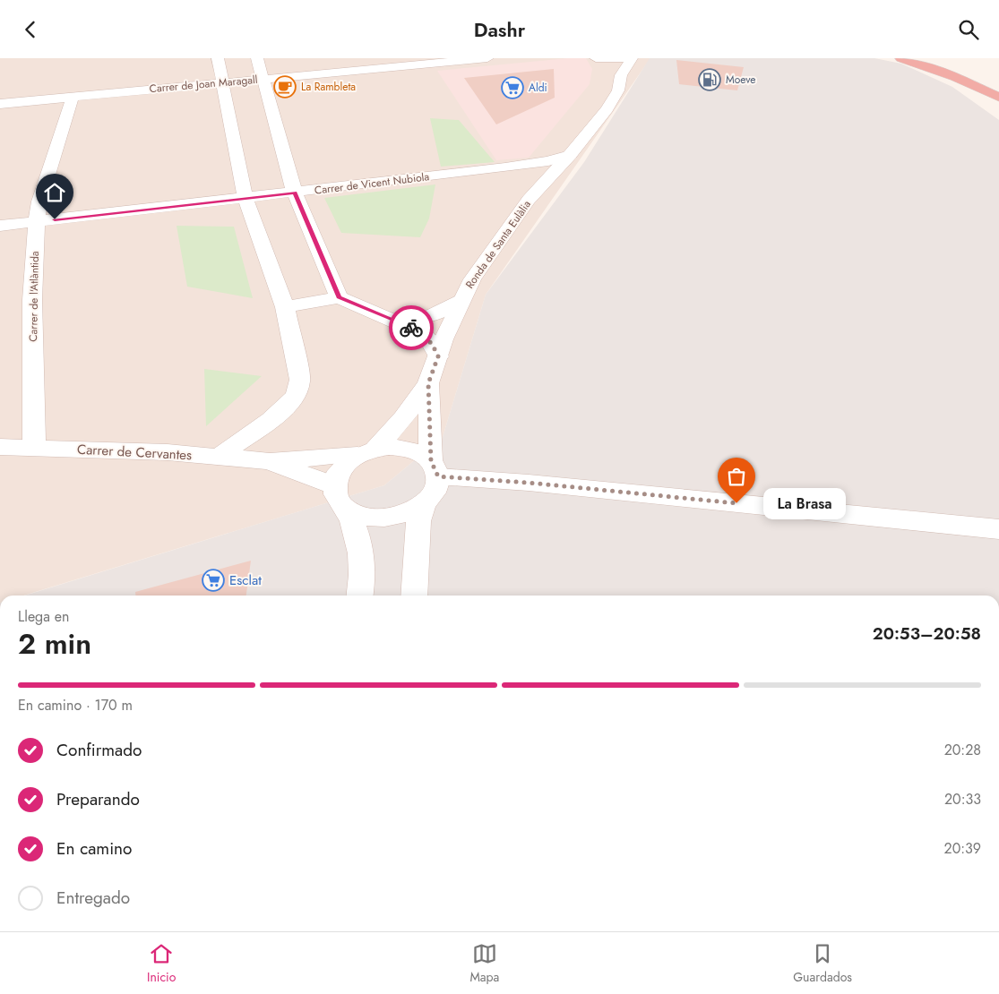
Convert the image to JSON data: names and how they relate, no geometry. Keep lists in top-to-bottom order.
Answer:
{
  "streets": {
    "street": [
      "Carrer de Joan Maragall",
      "Carrer de Vicent Nubiola",
      "Ronda de Santa Eulàlia",
      "Carrer de l'Atlàntida",
      "Carrer de Cervantes"
    ]
  },
  "crossings": [
    ["Carrer de Joan Maragall", "Carrer de l'Atlàntida"],
    ["Carrer de Vicent Nubiola", "Ronda de Santa Eulàlia"],
    ["Carrer de Vicent Nubiola", "Carrer de l'Atlàntida"],
    ["Ronda de Santa Eulàlia", "Carrer de Cervantes"],
    ["Carrer de l'Atlàntida", "Carrer de Cervantes"]
  ],
  "places": {
    "fuel station": ["Moeve"],
    "cafe": ["La Rambleta"],
    "supermarket": ["Aldi", "Esclat"],
    "other": ["La Brasa"]
  },
  "page": {
    "header": "Dashr",
    "bubble": "La Brasa",
    "heading": ["2 min", "Llega en", "20:53–20:58"],
    "bar": "En camino · 170 m",
    "list": [
      ["Confirmado", "20:28"],
      ["Preparando", "20:33"],
      ["En camino", "20:39"],
      "Entregado"
    ],
    "tabs": ["Inicio", "Mapa", "Guardados"]
  }
}
